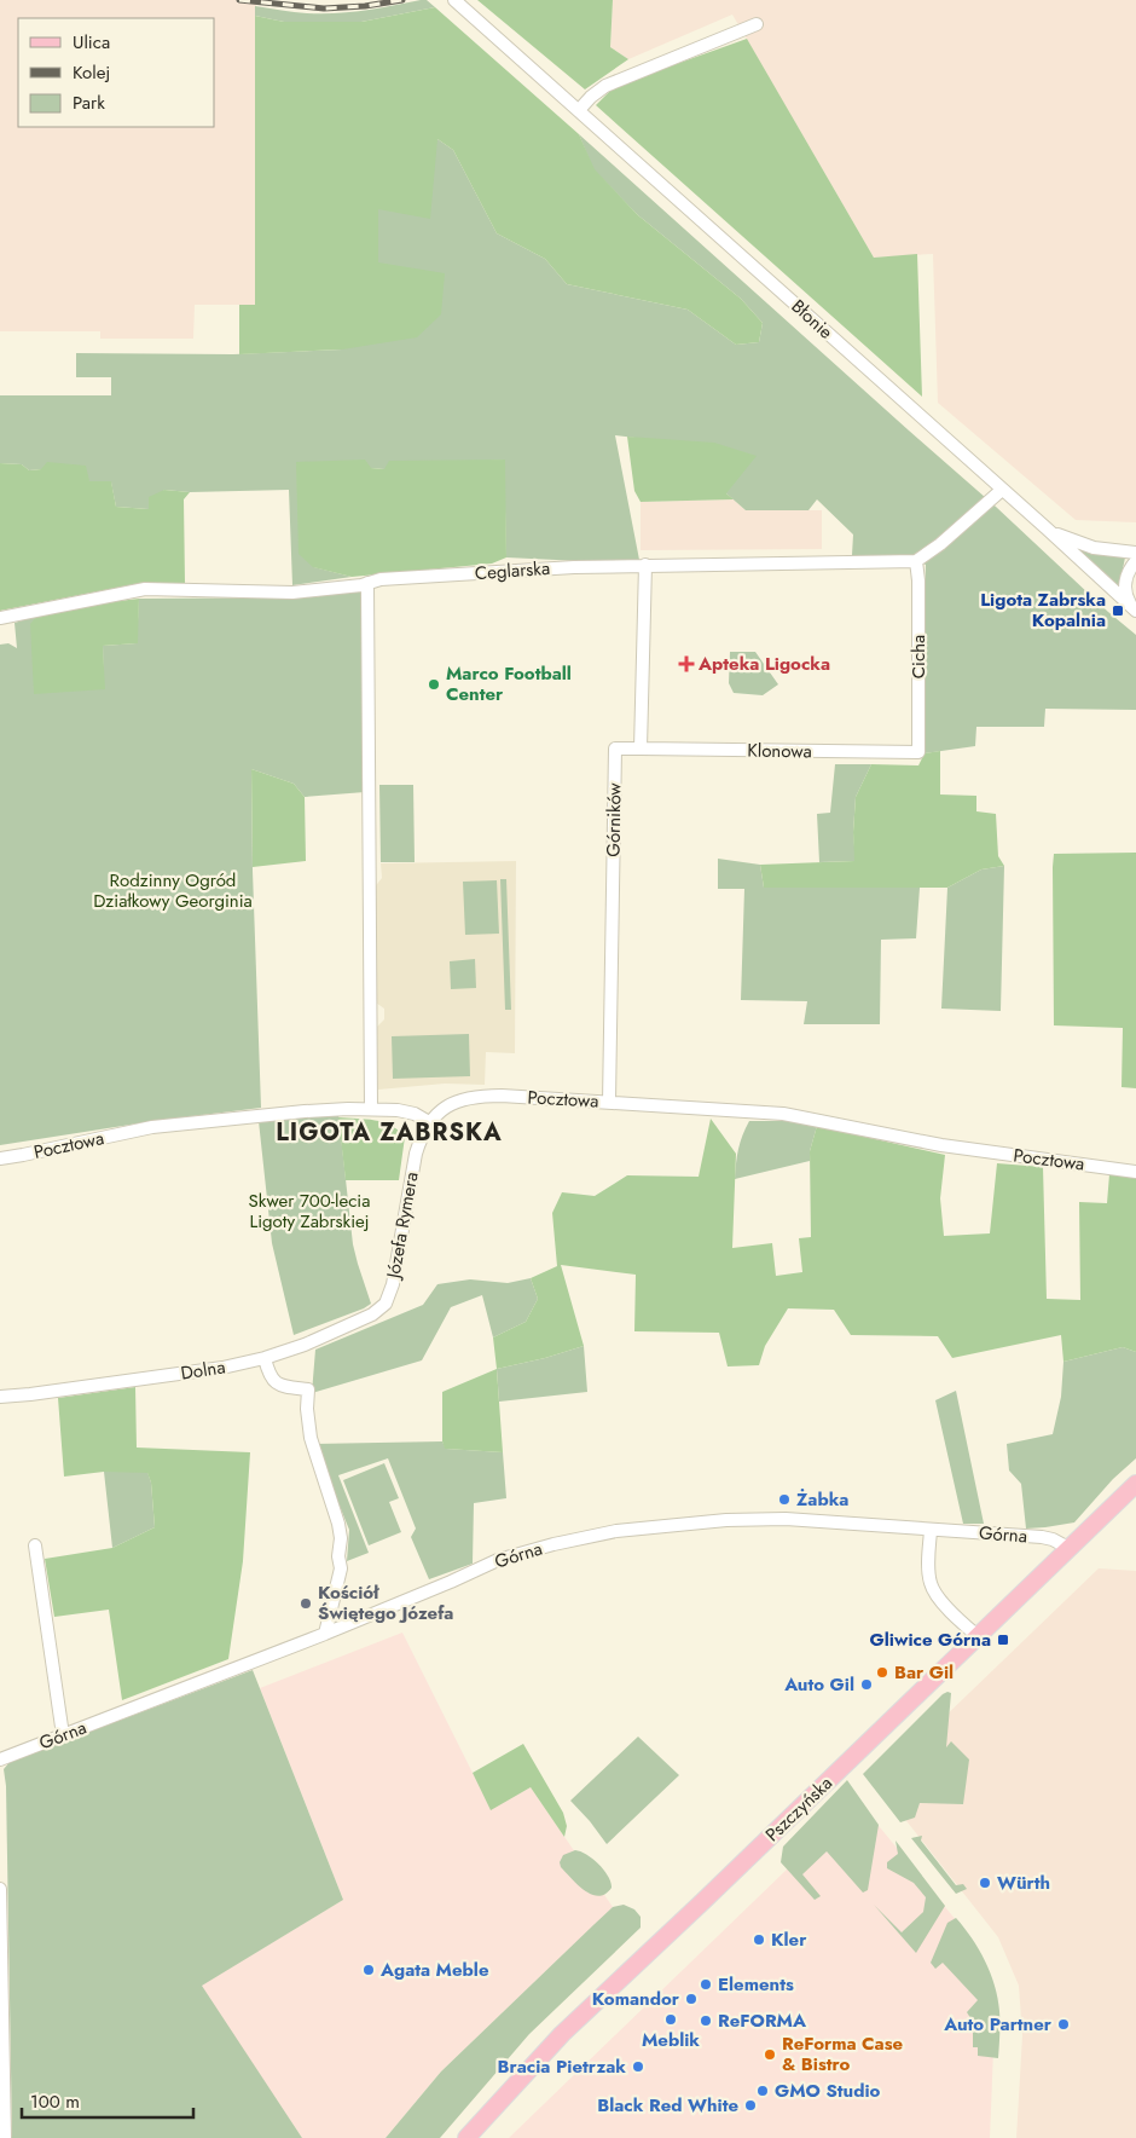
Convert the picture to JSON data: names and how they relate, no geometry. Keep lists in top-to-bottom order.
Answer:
{
  "streets": {
    "main road": ["Pszczyńska"],
    "street": [
      "Błonie",
      "Ceglarska",
      "Cicha",
      "Klonowa",
      "Górników",
      "Pocztowa",
      "Józefa Rymera",
      "Dolna",
      "Górna"
    ]
  },
  "crossings": [
    ["Ceglarska", "Cicha"],
    ["Cicha", "Klonowa"],
    ["Klonowa", "Górników"],
    ["Górników", "Pocztowa"],
    ["Pocztowa", "Józefa Rymera"],
    ["Józefa Rymera", "Dolna"],
    ["Górna", "Pszczyńska"]
  ],
  "districts": ["LIGOTA ZABRSKA"],
  "parks": ["Rodzinny Ogród Działkowy Georginia", "Skwer 700-lecia Ligoty Zabrskiej"],
  "places": {
    "transit": ["Ligota Zabrska Kopalnia", "Gliwice Górna"],
    "health": ["Apteka Ligocka"],
    "other": [
      "Marco Football Center",
      "Żabka",
      "Kościół Świętego Józefa",
      "Bar Gil",
      "Auto Gil",
      "Würth",
      "Kler",
      "Agata Meble",
      "Elements",
      "Komandor",
      "Meblik",
      "ReFORMA",
      "Auto Partner",
      "ReForma Case & Bistro",
      "Bracia Pietrzak",
      "GMO Studio",
      "Black Red White"
    ]
  },
  "legend": ["Ulica", "Kolej", "Park"],
  "scale_bar": "100 m"
}
